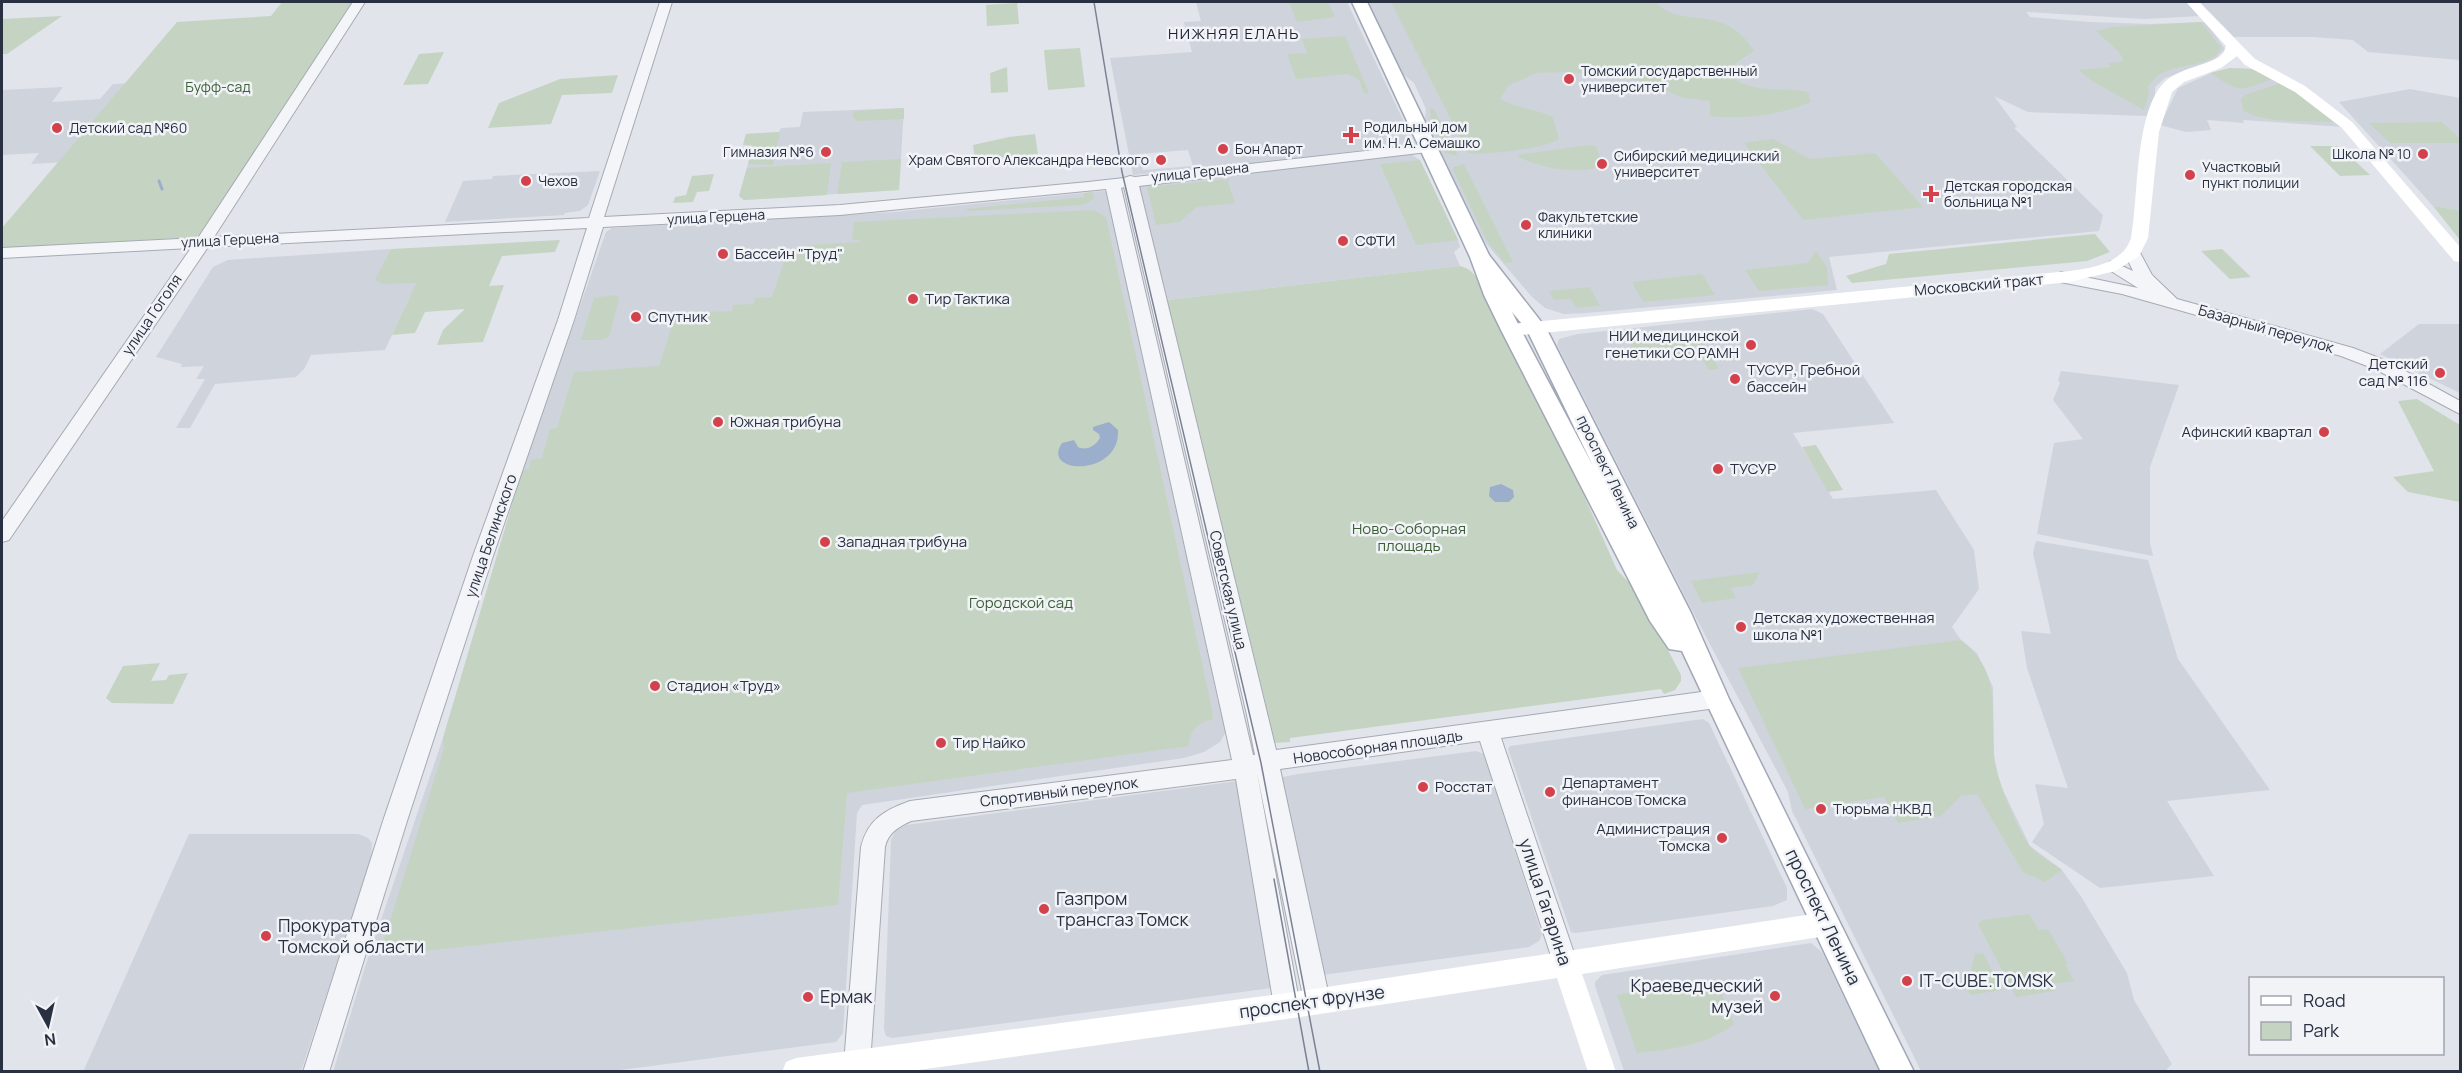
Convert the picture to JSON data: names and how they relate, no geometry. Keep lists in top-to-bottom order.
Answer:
{
  "streets": {
    "main road": [
      "Московский тракт",
      "проспект Ленина",
      "улица Гагарина",
      "проспект Фрунзе"
    ],
    "street": [
      "улица Герцена",
      "улица Гоголя",
      "Базарный переулок",
      "улица Белинского",
      "Советская улица",
      "Новособорная площадь",
      "Спортивный переулок"
    ]
  },
  "crossings": [
    ["улица Герцена", "улица Гоголя"],
    ["улица Герцена", "проспект Ленина"],
    ["улица Герцена", "улица Белинского"],
    ["улица Герцена", "Советская улица"],
    ["Московский тракт", "Базарный переулок"],
    ["Московский тракт", "проспект Ленина"],
    ["проспект Ленина", "проспект Фрунзе"],
    ["Советская улица", "Новособорная площадь"],
    ["Советская улица", "Спортивный переулок"],
    ["Советская улица", "проспект Фрунзе"],
    ["Новособорная площадь", "Спортивный переулок"],
    ["Новособорная площадь", "улица Гагарина"],
    ["Спортивный переулок", "проспект Фрунзе"],
    ["улица Гагарина", "проспект Фрунзе"]
  ],
  "districts": ["НИЖНЯЯ ЕЛАНЬ"],
  "parks": ["Буфф-сад", "Ново-Соборная площадь", "Городской сад"],
  "places": {
    "other": [
      "Томский государственный университет",
      "Детский сад №60",
      "Бон Апарт",
      "Гимназия №6",
      "Школа № 10",
      "Храм Святого Александра Невского",
      "Сибирский медицинский университет",
      "Участковый пункт полиции",
      "Чехов",
      "Факультетские клиники",
      "СФТИ",
      "Бассейн \"Труд\"",
      "Тир Тактика",
      "Спутник",
      "НИИ медицинской генетики СО РАМН",
      "Детский сад № 116",
      "ТУСУР, Гребной бассейн",
      "Южная трибуна",
      "Афинский квартал",
      "ТУСУР",
      "Западная трибуна",
      "Детская художественная школа №1",
      "Стадион «Труд»",
      "Тир Найко",
      "Росстат",
      "Департамент финансов Томска",
      "Тюрьма НКВД",
      "Администрация Томска",
      "Газпром трансгаз Томск",
      "Прокуратура Томской области",
      "IT-CUBE.TOMSK",
      "Краеведческий музей",
      "Ермак"
    ],
    "health": ["Родильный дом им. Н. А. Семашко", "Детская городская больница №1"]
  },
  "legend": ["Road", "Park"],
  "north": "bottom"
}
